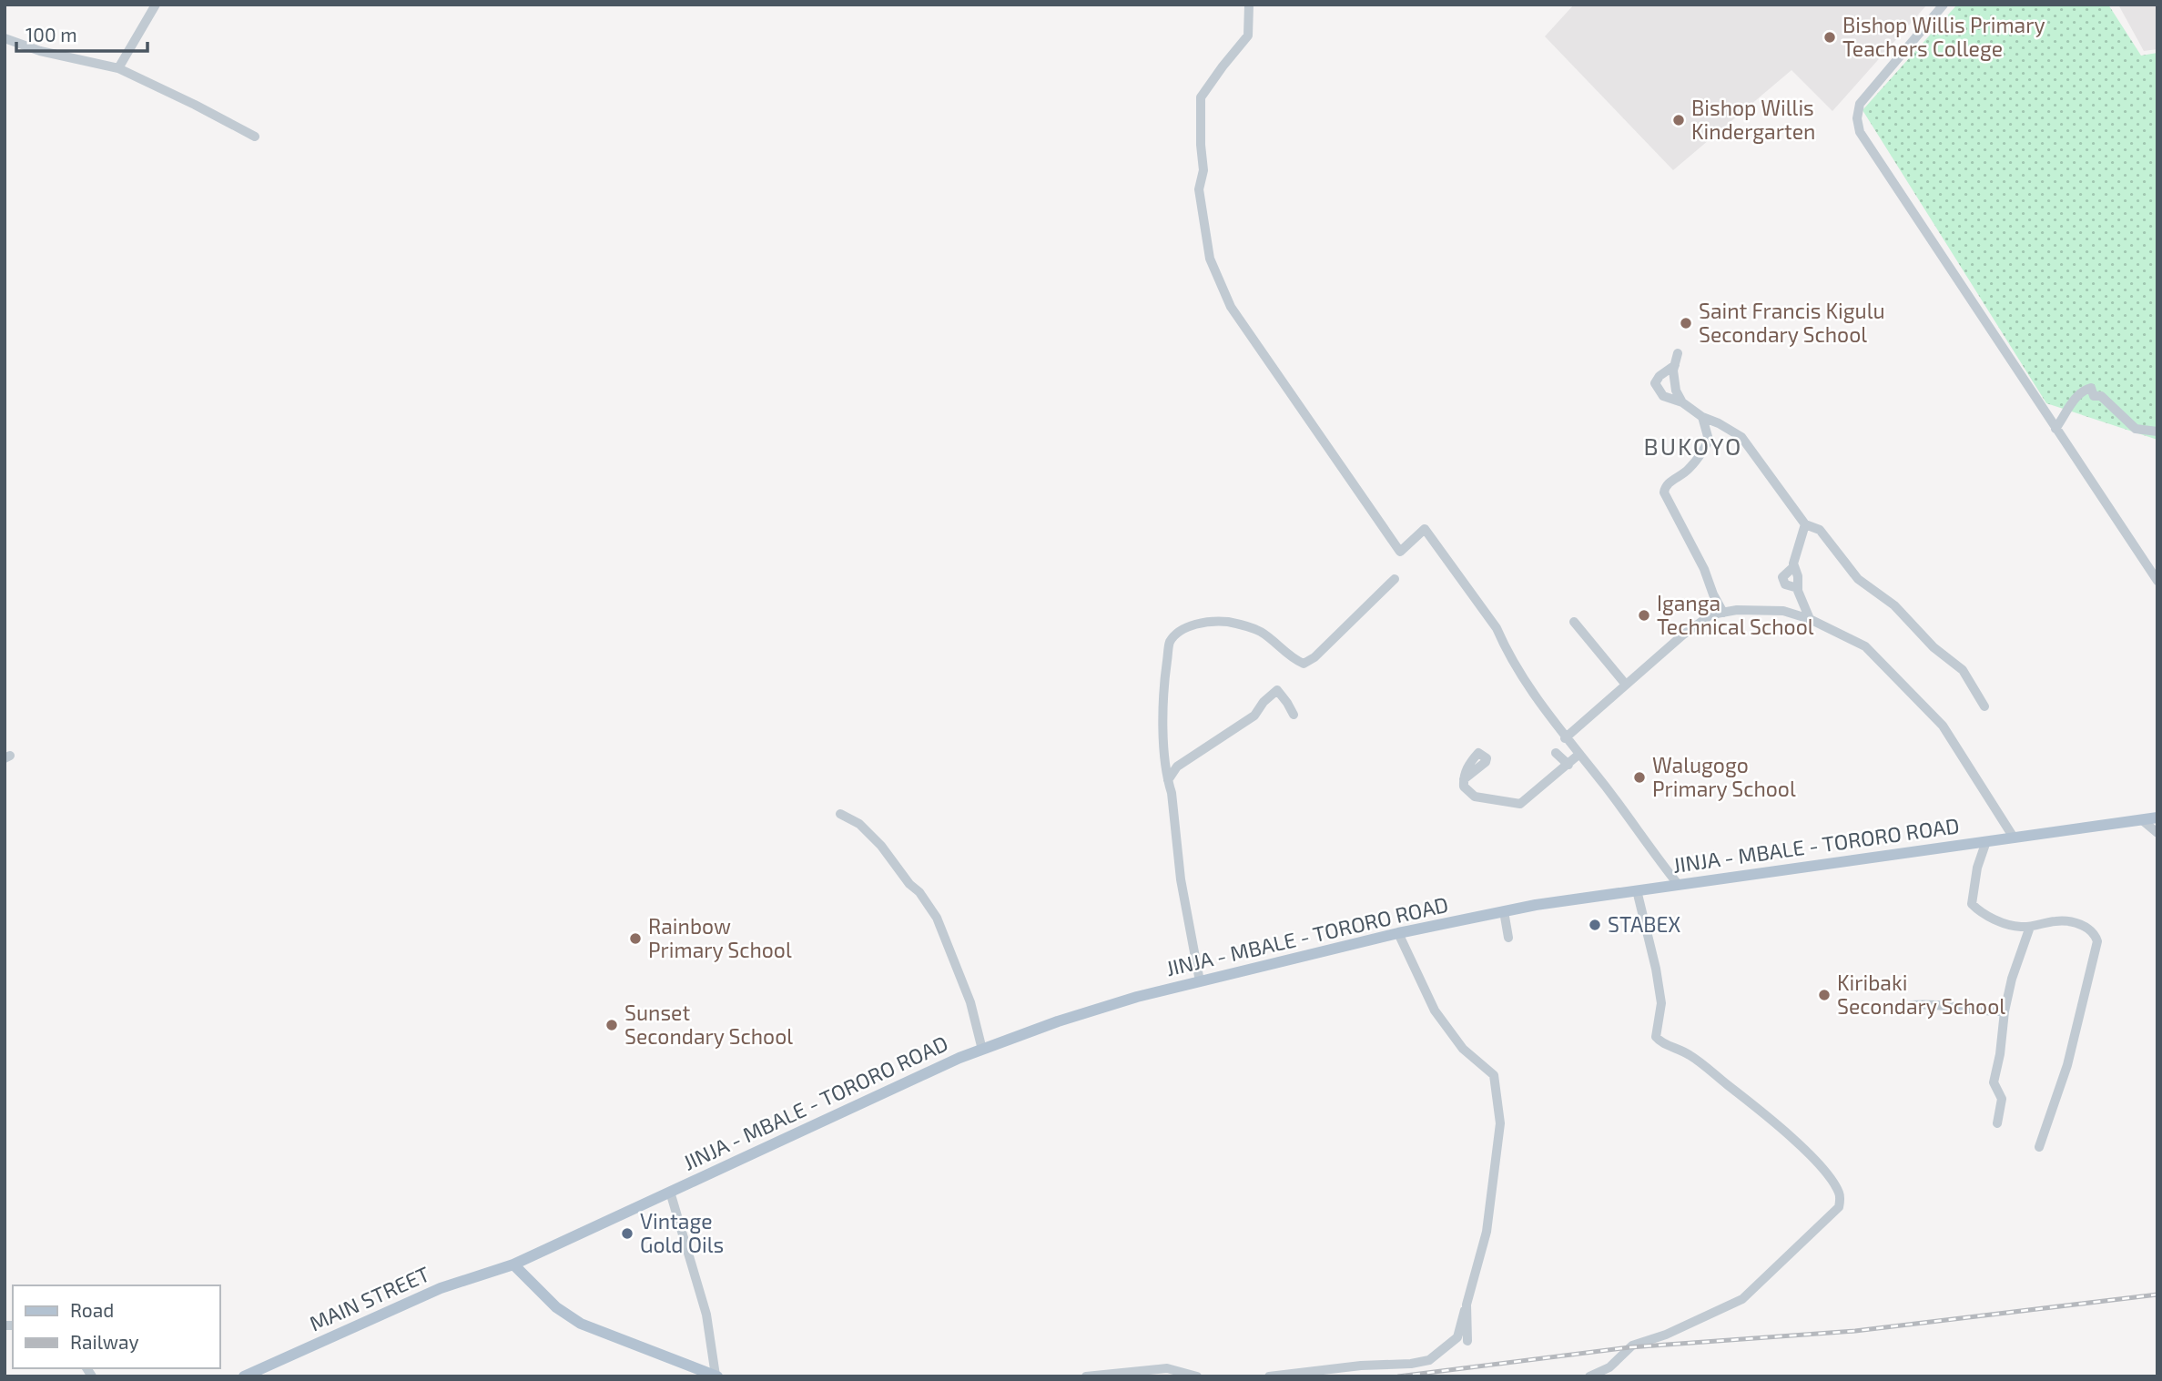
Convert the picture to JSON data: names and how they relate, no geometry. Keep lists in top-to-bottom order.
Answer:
{
  "streets": {
    "main road": ["JINJA - MBALE - TORORO ROAD", "MAIN STREET"]
  },
  "crossings": [
    ["JINJA - MBALE - TORORO ROAD", "MAIN STREET"]
  ],
  "districts": ["BUKOYO"],
  "places": [
    "Bishop Willis Primary Teachers College",
    "Bishop Willis Kindergarten",
    "Saint Francis Kigulu Secondary School",
    "Iganga Technical School",
    "Walugogo Primary School",
    "STABEX",
    "Rainbow Primary School",
    "Kiribaki Secondary School",
    "Sunset Secondary School",
    "Vintage Gold Oils"
  ],
  "legend": ["Road", "Railway"],
  "scale_bar": "100 m"
}
